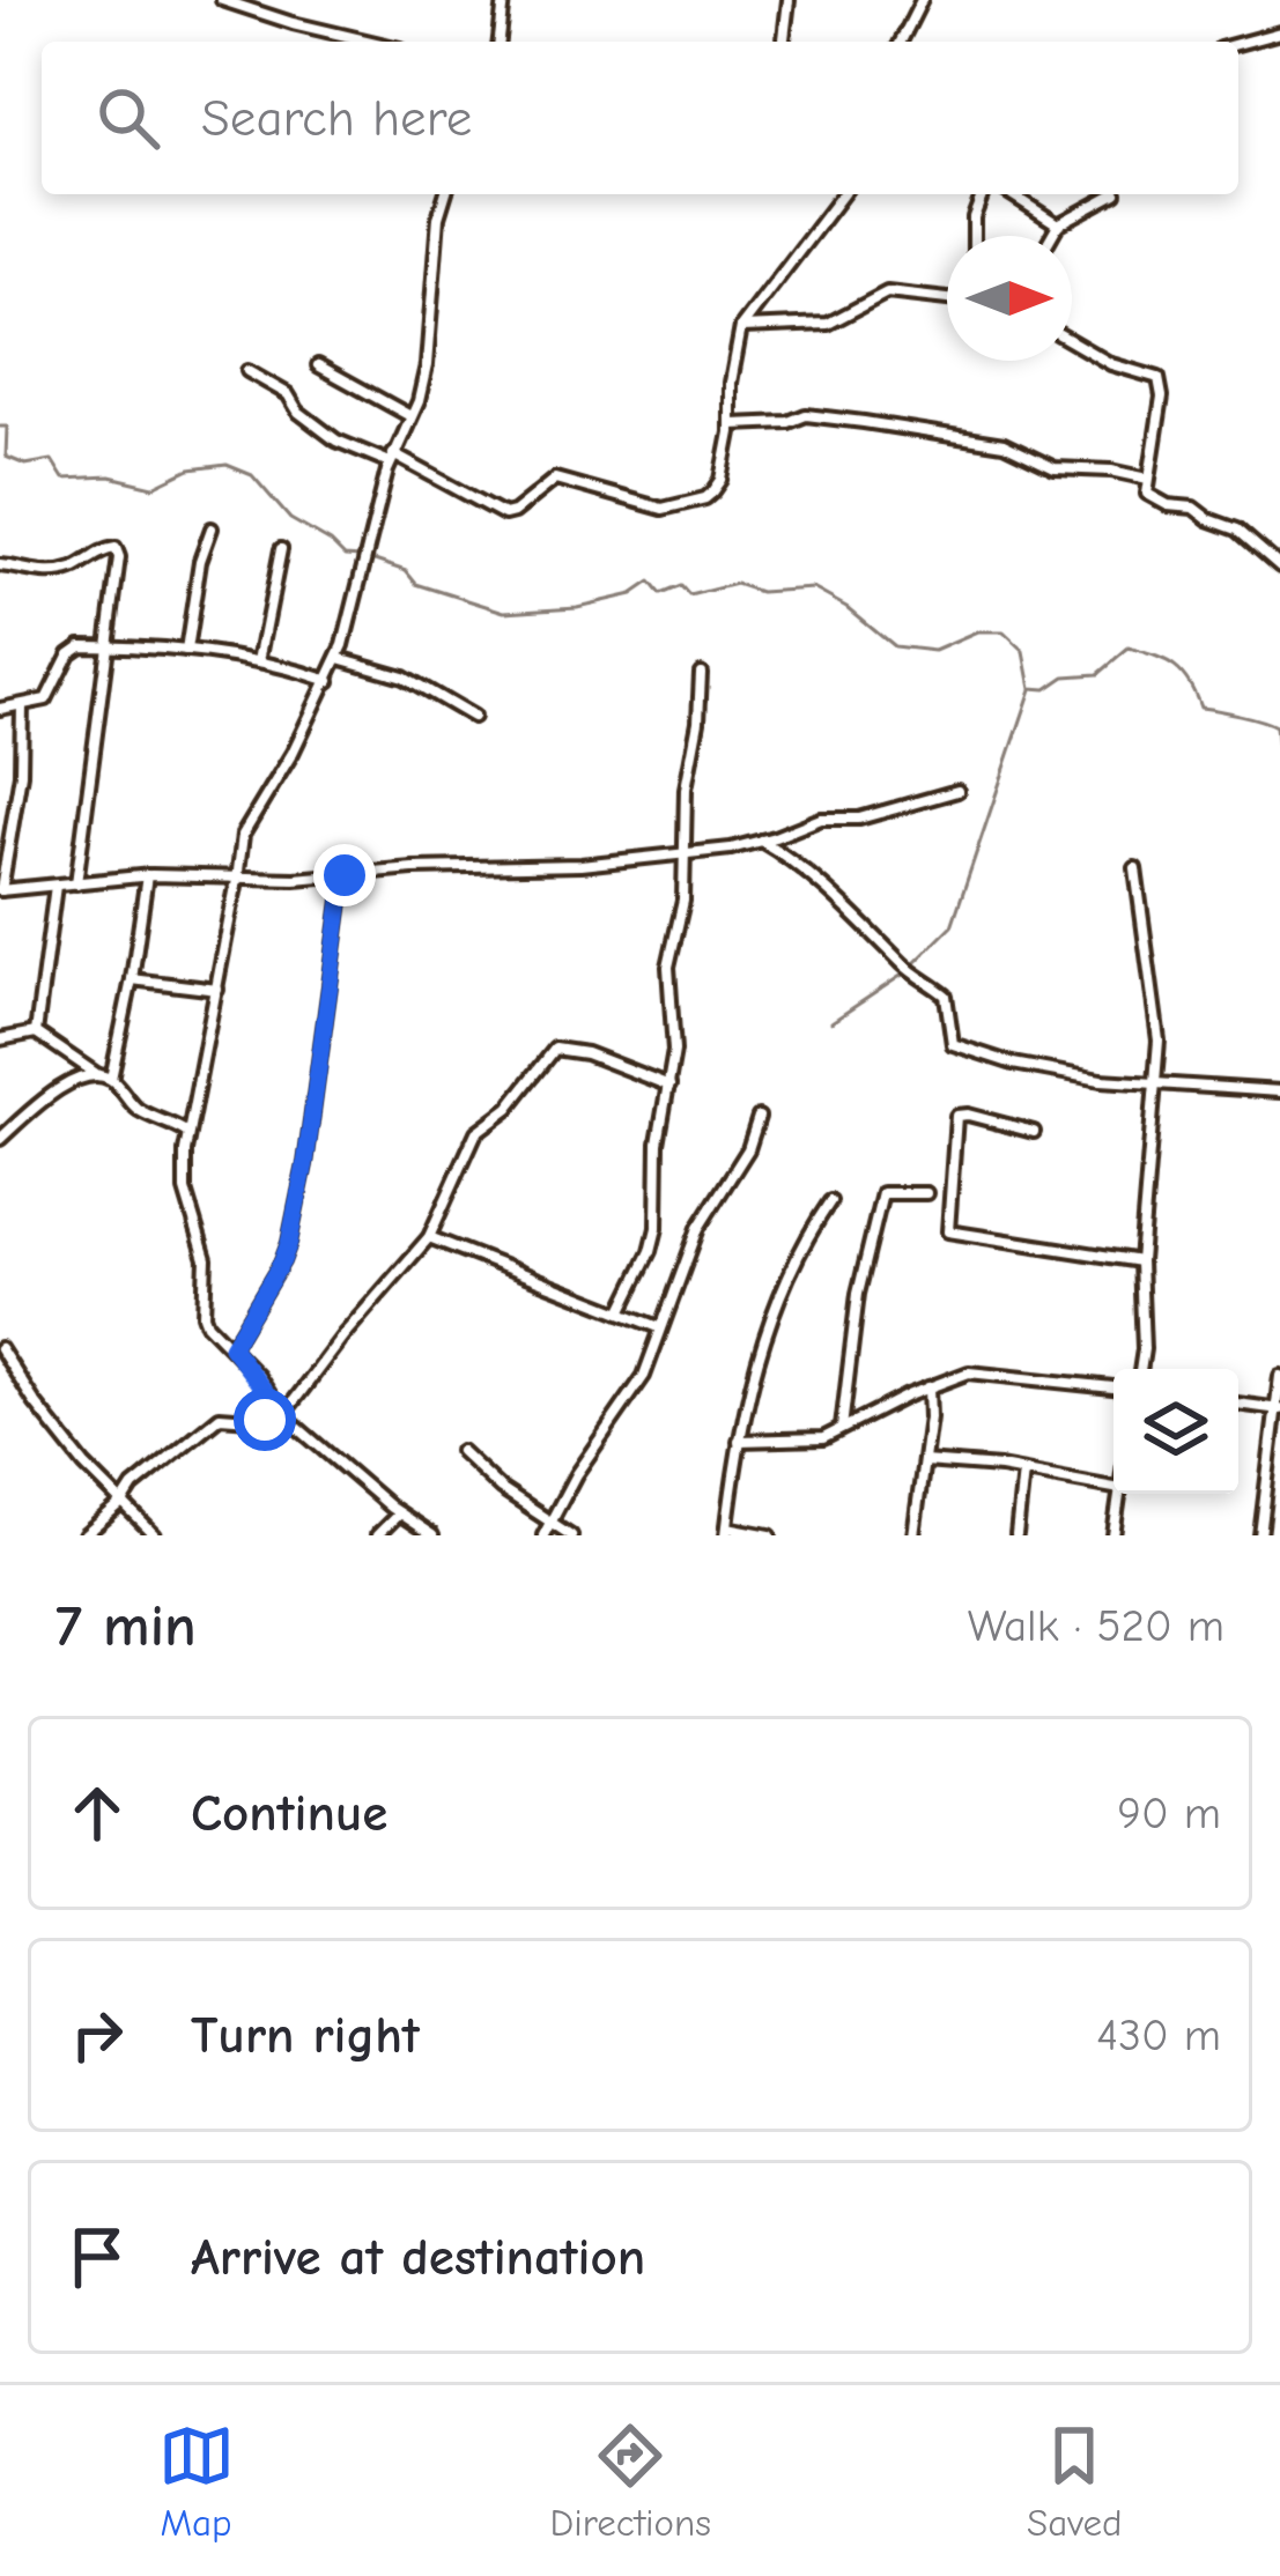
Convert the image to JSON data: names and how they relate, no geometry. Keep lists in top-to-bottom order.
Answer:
{
  "north": "right",
  "page": {
    "search": "Search here",
    "heading": ["7 min", "Walk · 520 m"],
    "list": [
      ["Continue", "90 m"],
      ["Turn right", "430 m"],
      "Arrive at destination"
    ],
    "nav": ["Map", "Directions", "Saved"]
  }
}
